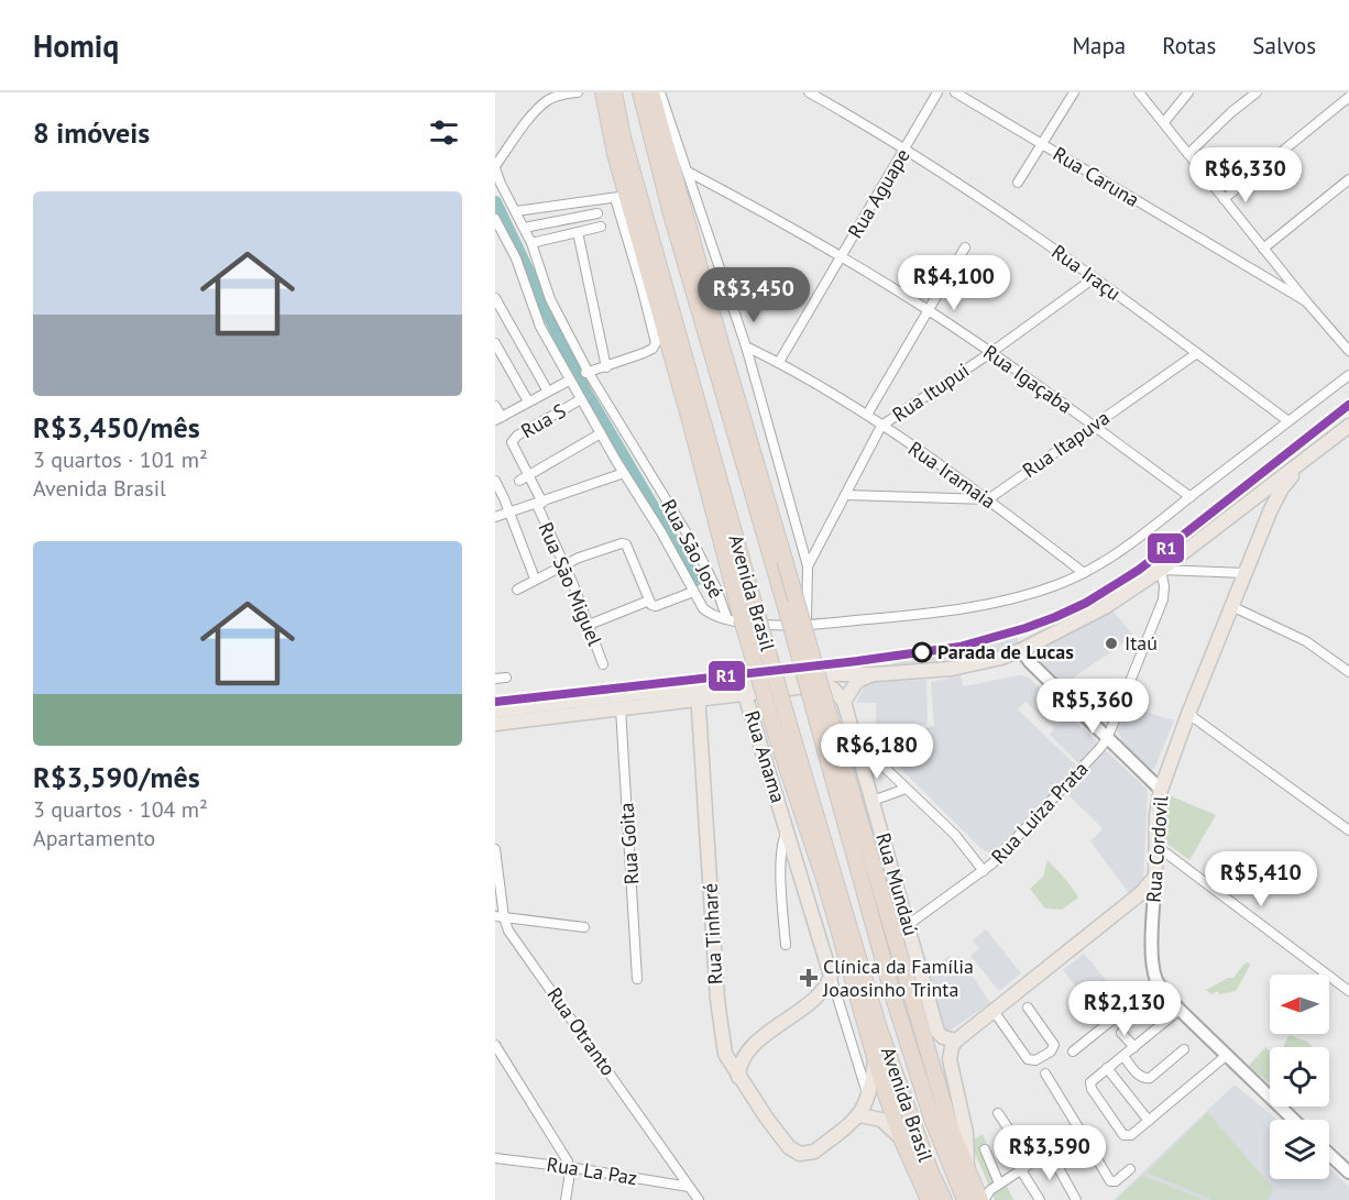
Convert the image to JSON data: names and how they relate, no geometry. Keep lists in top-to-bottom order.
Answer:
{
  "streets": {
    "highway": ["Avenida Brasil"],
    "main road": [
      "Rua Anama",
      "Rua Cordovil",
      "Rua Mundaú",
      "Rua Tinharé"
    ],
    "street": [
      "Rua Caruna",
      "Rua Aguape",
      "Rua Iraçu",
      "Rua Igaçaba",
      "Rua Itupui",
      "Rua S",
      "Rua Itapuva",
      "Rua Iramaia",
      "Rua São José",
      "Rua São Miguel",
      "Rua Luiza Prata",
      "Rua Goita",
      "Rua Otranto",
      "Rua La Paz"
    ]
  },
  "crossings": [
    ["Rua Aguape", "Rua Iraçu"],
    ["Rua Aguape", "Rua Igaçaba"],
    ["Rua Aguape", "Rua Iramaia"],
    ["Rua Iraçu", "Rua Itupui"],
    ["Rua Iraçu", "Rua Itapuva"],
    ["Rua Igaçaba", "Rua Itupui"],
    ["Rua Igaçaba", "Rua Itapuva"],
    ["Rua Itupui", "Rua Iramaia"],
    ["Rua S", "Rua São José"],
    ["Rua S", "Rua São Miguel"],
    ["Rua Itapuva", "Rua Iramaia"],
    ["Rua São José", "Avenida Brasil"],
    ["Rua Anama", "Rua Tinharé"],
    ["Rua Luiza Prata", "Rua Mundaú"],
    ["Rua Otranto", "Rua La Paz"]
  ],
  "places": {
    "other": ["Itaú", "Parada de Lucas"],
    "health": ["Clínica da Família Joaosinho Trinta"]
  },
  "lines": ["transit line R1"],
  "north": "left",
  "page": {
    "header": "Homiq",
    "nav": ["Mapa", "Rotas", "Salvos"],
    "heading": "8 imóveis",
    "price": [
      "R$6,330",
      "R$4,100",
      "R$3,450",
      "R$5,360",
      "R$6,180",
      "R$5,410",
      "R$2,130",
      "R$3,590"
    ],
    "list": [
      {
        "name": "R$3,450/mês",
        "note": "3 quartos · 101 m² · Avenida Brasil"
      },
      {
        "name": "R$3,590/mês",
        "note": "3 quartos · 104 m² · Apartamento"
      }
    ]
  }
}
